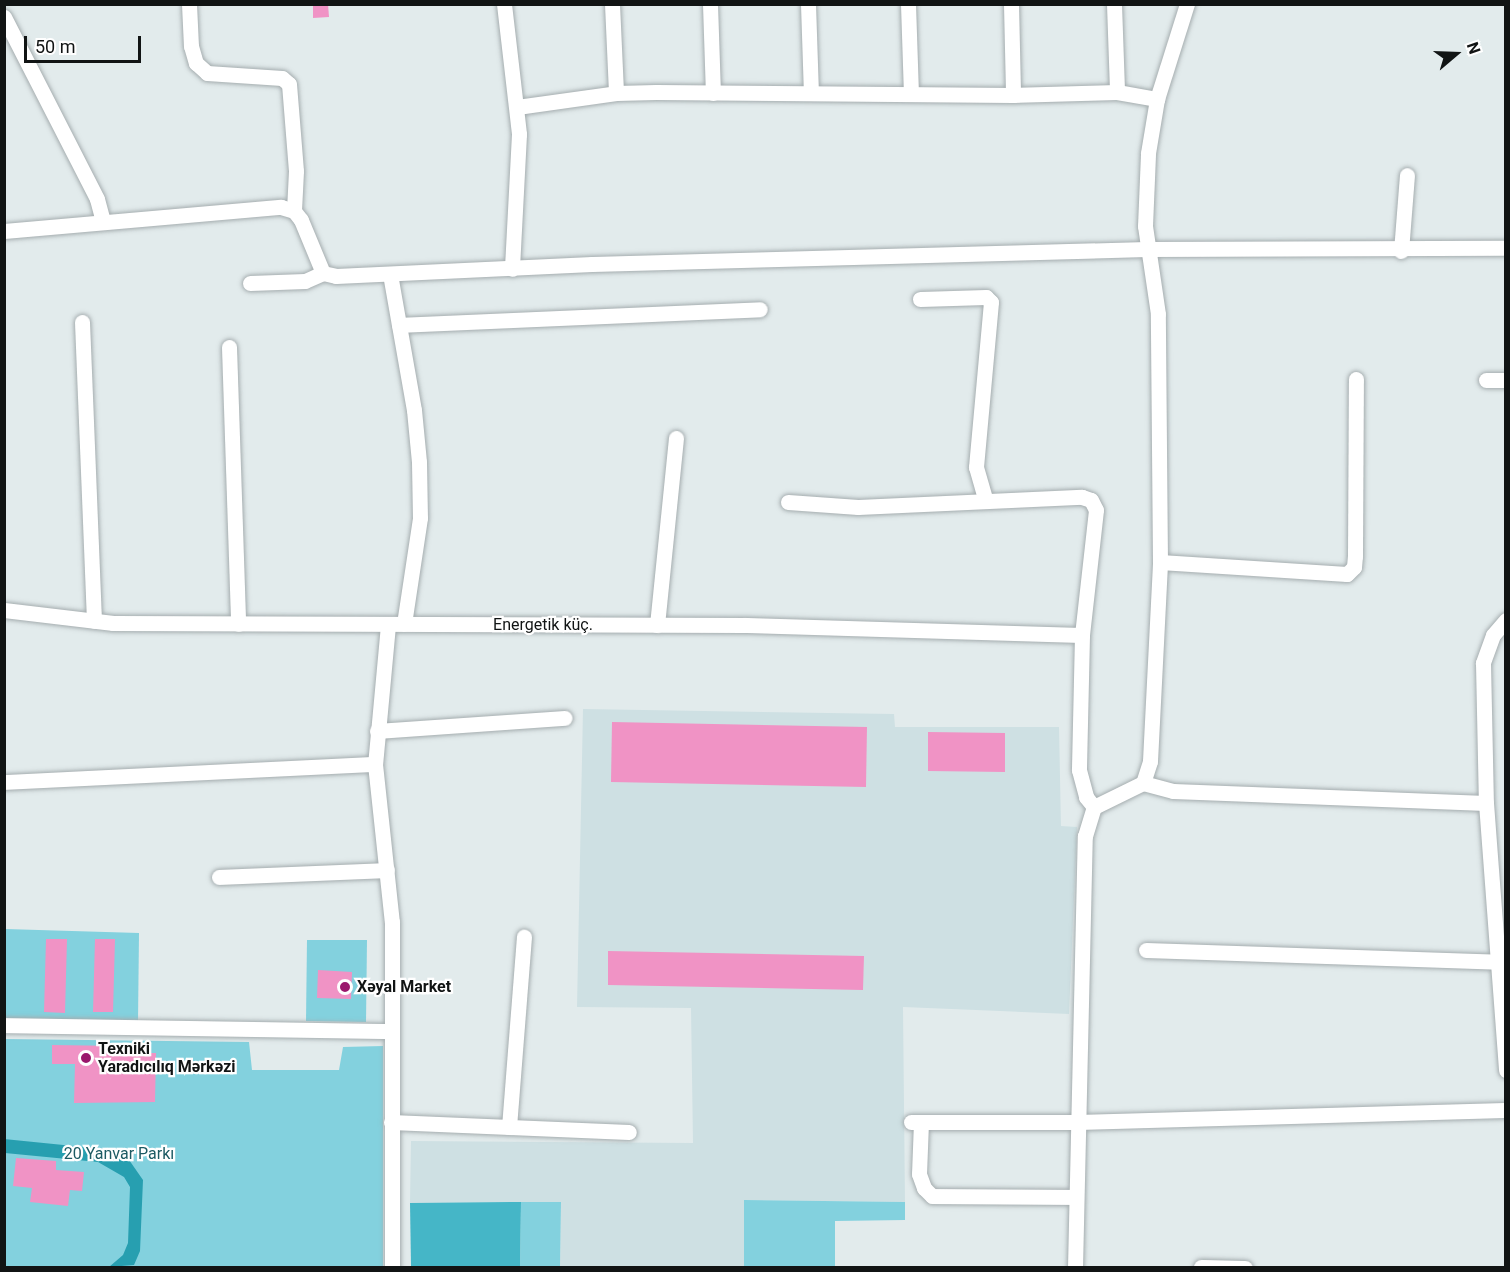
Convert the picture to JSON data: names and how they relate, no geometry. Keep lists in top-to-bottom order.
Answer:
{
  "streets": {
    "street": ["Energetik küç."]
  },
  "parks": ["20 Yanvar Parkı"],
  "places": ["Xəyal Market", "Texniki Yaradıcılıq Mərkəzi"],
  "scale_bar": "50 m",
  "north": "right"
}
